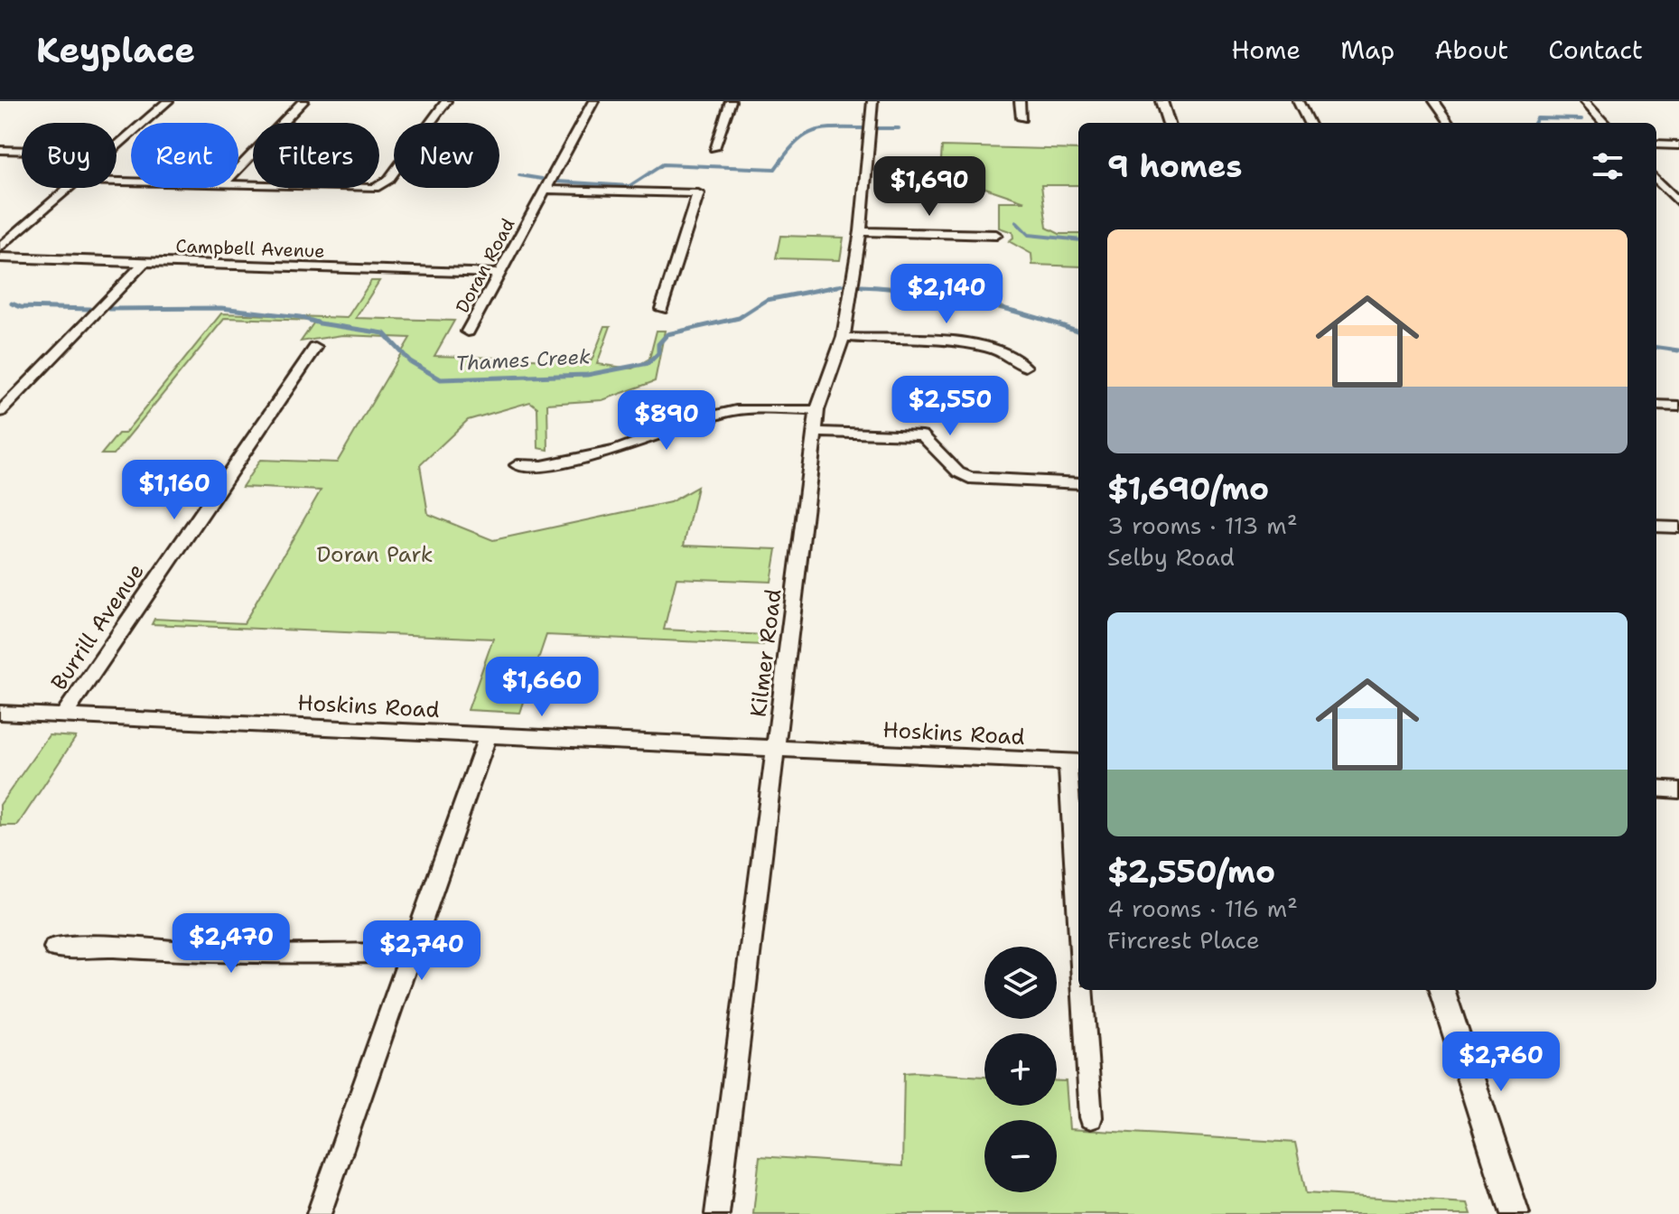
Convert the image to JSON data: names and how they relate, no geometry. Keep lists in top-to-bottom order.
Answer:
{
  "streets": {
    "street": [
      "Campbell Avenue",
      "Doran Road",
      "Burrill Avenue",
      "Kilmer Road",
      "Hoskins Road"
    ]
  },
  "crossings": [
    ["Campbell Avenue", "Doran Road"],
    ["Burrill Avenue", "Hoskins Road"],
    ["Kilmer Road", "Hoskins Road"]
  ],
  "water": ["Thames Creek"],
  "parks": ["Doran Park"],
  "page": {
    "header": "Keyplace",
    "nav": [
      "Home",
      "Map",
      "About",
      "Contact"
    ],
    "chip": [
      "Buy",
      "Rent",
      "Filters",
      "New"
    ],
    "heading": "9 homes",
    "price": [
      "$1,690",
      "$2,140",
      "$2,550",
      "$890",
      "$1,160",
      "$1,660",
      "$2,470",
      "$2,740",
      "$2,760"
    ],
    "list": [
      {
        "name": "$1,690/mo",
        "note": "3 rooms · 113 m² · Selby Road"
      },
      {
        "name": "$2,550/mo",
        "note": "4 rooms · 116 m² · Fircrest Place"
      }
    ],
    "map_buttons": ["+", "−"]
  }
}
